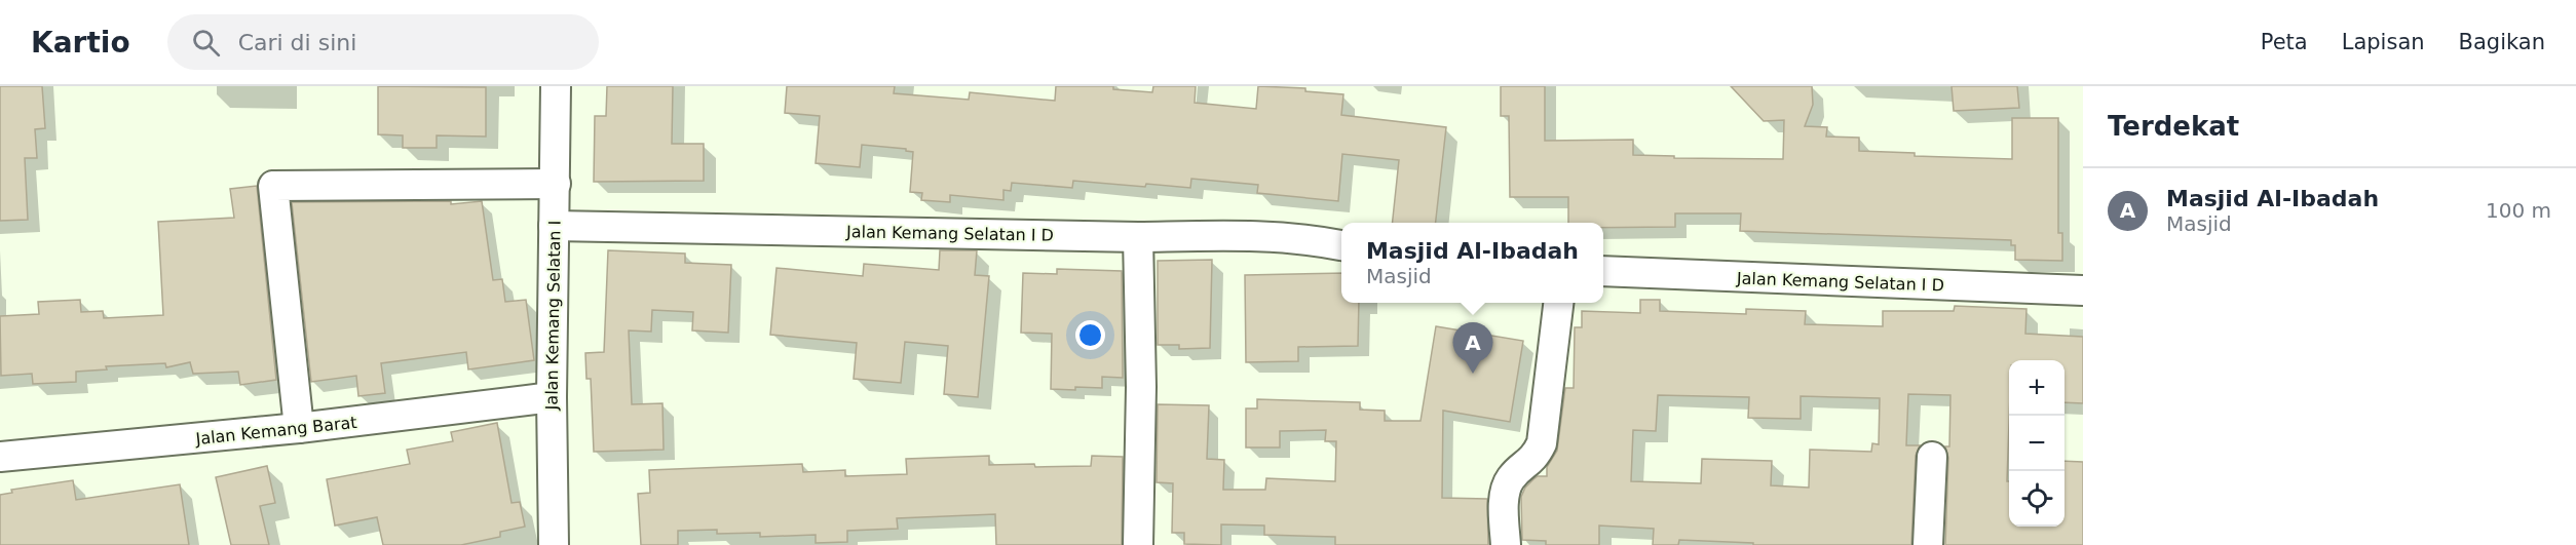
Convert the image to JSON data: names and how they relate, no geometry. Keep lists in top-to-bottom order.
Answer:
{
  "streets": {
    "street": ["Jalan Kemang Selatan I D", "Jalan Kemang Selatan I", "Jalan Kemang Barat"]
  },
  "crossings": [
    ["Jalan Kemang Selatan I D", "Jalan Kemang Selatan I"],
    ["Jalan Kemang Selatan I", "Jalan Kemang Barat"]
  ],
  "page": {
    "header": "Kartio",
    "search": "Cari di sini",
    "nav": ["Peta", "Lapisan", "Bagikan"],
    "heading": "Terdekat",
    "list": [
      {
        "mark": "A",
        "name": "Masjid Al-Ibadah",
        "note": "Masjid",
        "value": "100 m"
      }
    ],
    "popup": ["Masjid Al-Ibadah", "Masjid"],
    "pins": "A",
    "map_buttons": ["+", "−"]
  }
}
